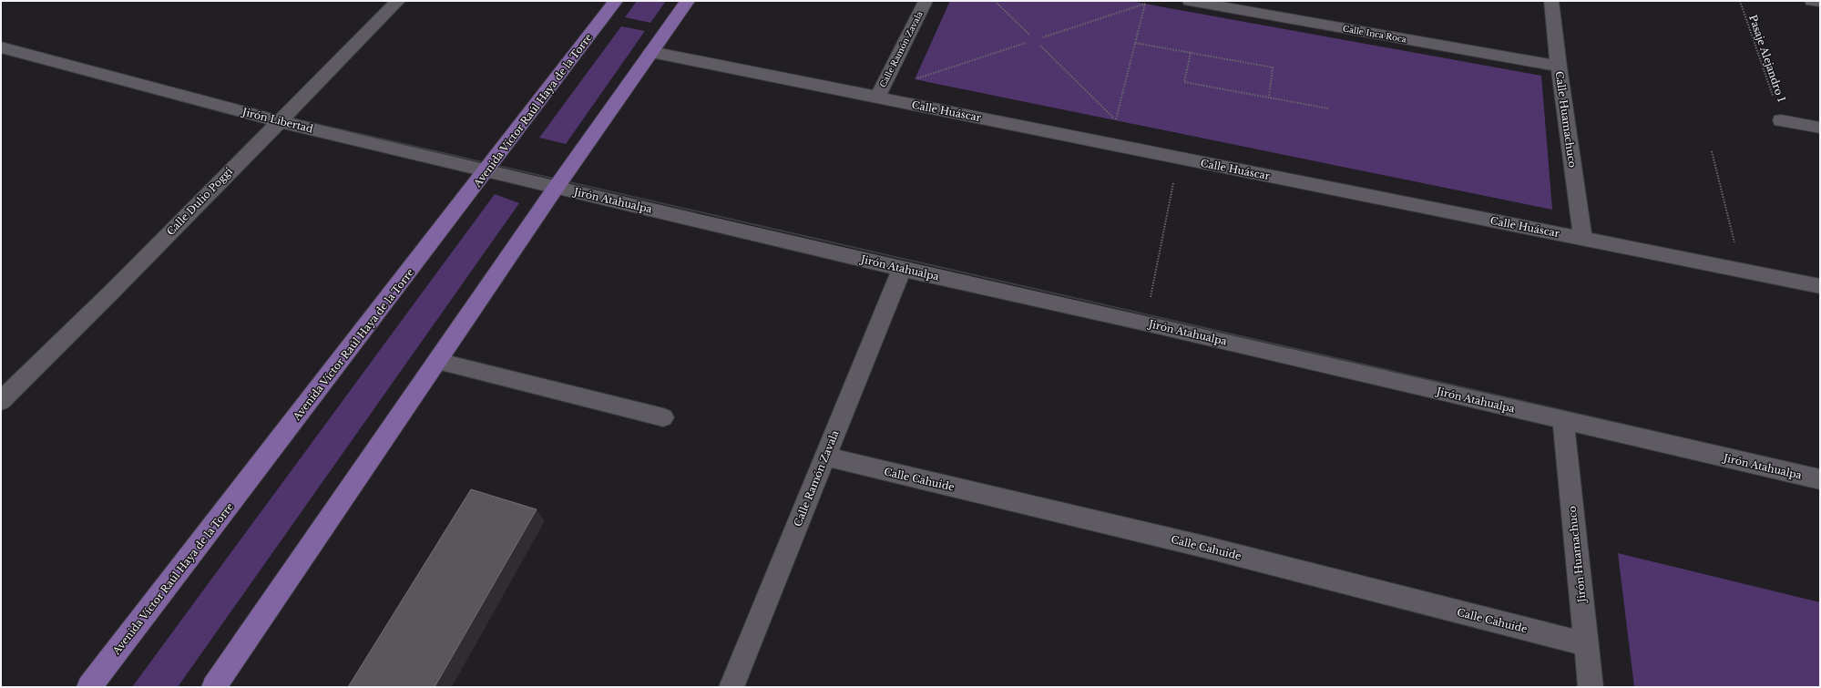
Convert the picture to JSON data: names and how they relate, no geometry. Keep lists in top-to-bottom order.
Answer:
{
  "streets": {
    "main road": ["Avenida Víctor Raúl Haya de la Torre"],
    "street": [
      "Calle Inca Roca",
      "Calle Ramón Zavala",
      "Calle Huáscar",
      "Calle Huamachuco",
      "Jirón Libertad",
      "Jirón Atahualpa",
      "Calle Dulio Poggi",
      "Calle Cahuide",
      "Jirón Huamachuco"
    ],
    "path": ["Pasaje Alejandro I"]
  },
  "crossings": [
    ["Calle Inca Roca", "Calle Huamachuco"],
    ["Calle Ramón Zavala", "Calle Huáscar"],
    ["Calle Ramón Zavala", "Jirón Atahualpa"],
    ["Calle Ramón Zavala", "Calle Cahuide"],
    ["Avenida Víctor Raúl Haya de la Torre", "Jirón Libertad"],
    ["Calle Huáscar", "Calle Huamachuco"],
    ["Jirón Libertad", "Jirón Atahualpa"],
    ["Jirón Libertad", "Calle Dulio Poggi"],
    ["Jirón Atahualpa", "Jirón Huamachuco"],
    ["Calle Cahuide", "Jirón Huamachuco"]
  ]
}
